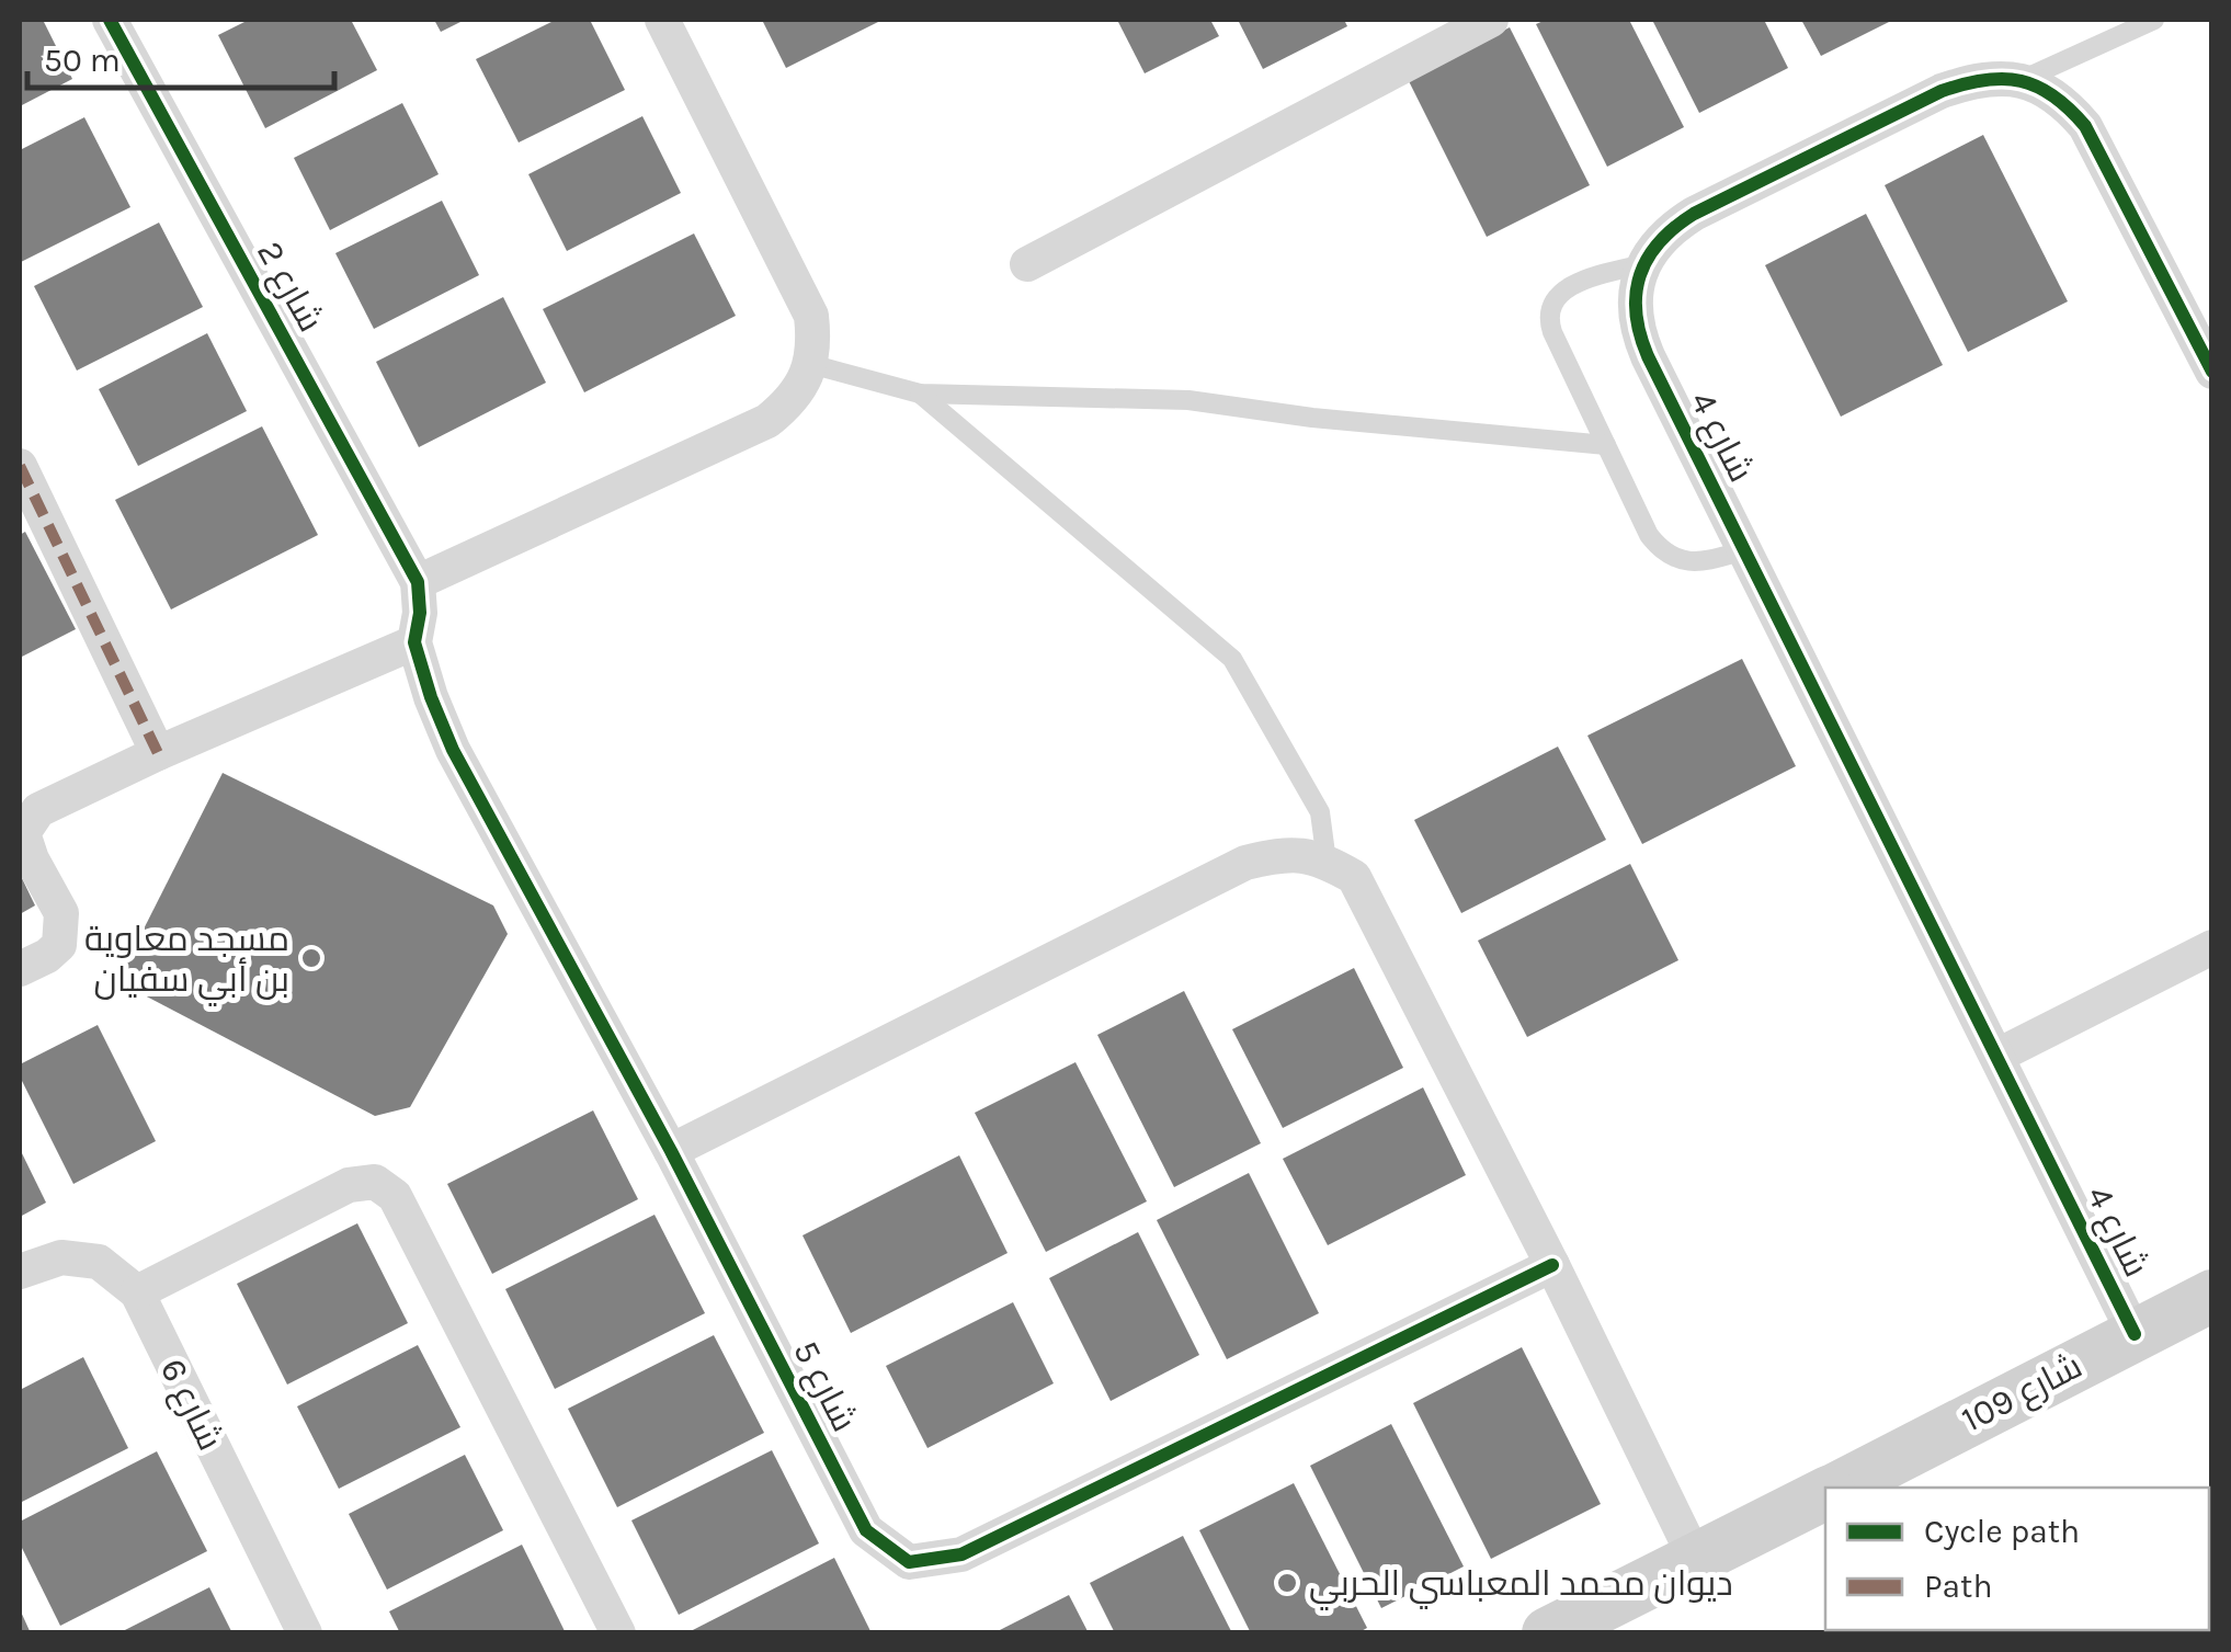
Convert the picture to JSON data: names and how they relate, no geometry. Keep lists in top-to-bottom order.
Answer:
{
  "streets": {
    "street": [
      "شارع 2",
      "شارع 4",
      "شارع 5",
      "شارع 109",
      "شارع 6"
    ]
  },
  "crossings": [
    ["شارع 2", "شارع 5"],
    ["شارع 4", "شارع 109"]
  ],
  "places": ["مسجد معاوية بن أبي سفيان", "ديوان محمد المعباسي الحربي"],
  "legend": ["Cycle path", "Path"],
  "scale_bar": "50 m"
}
